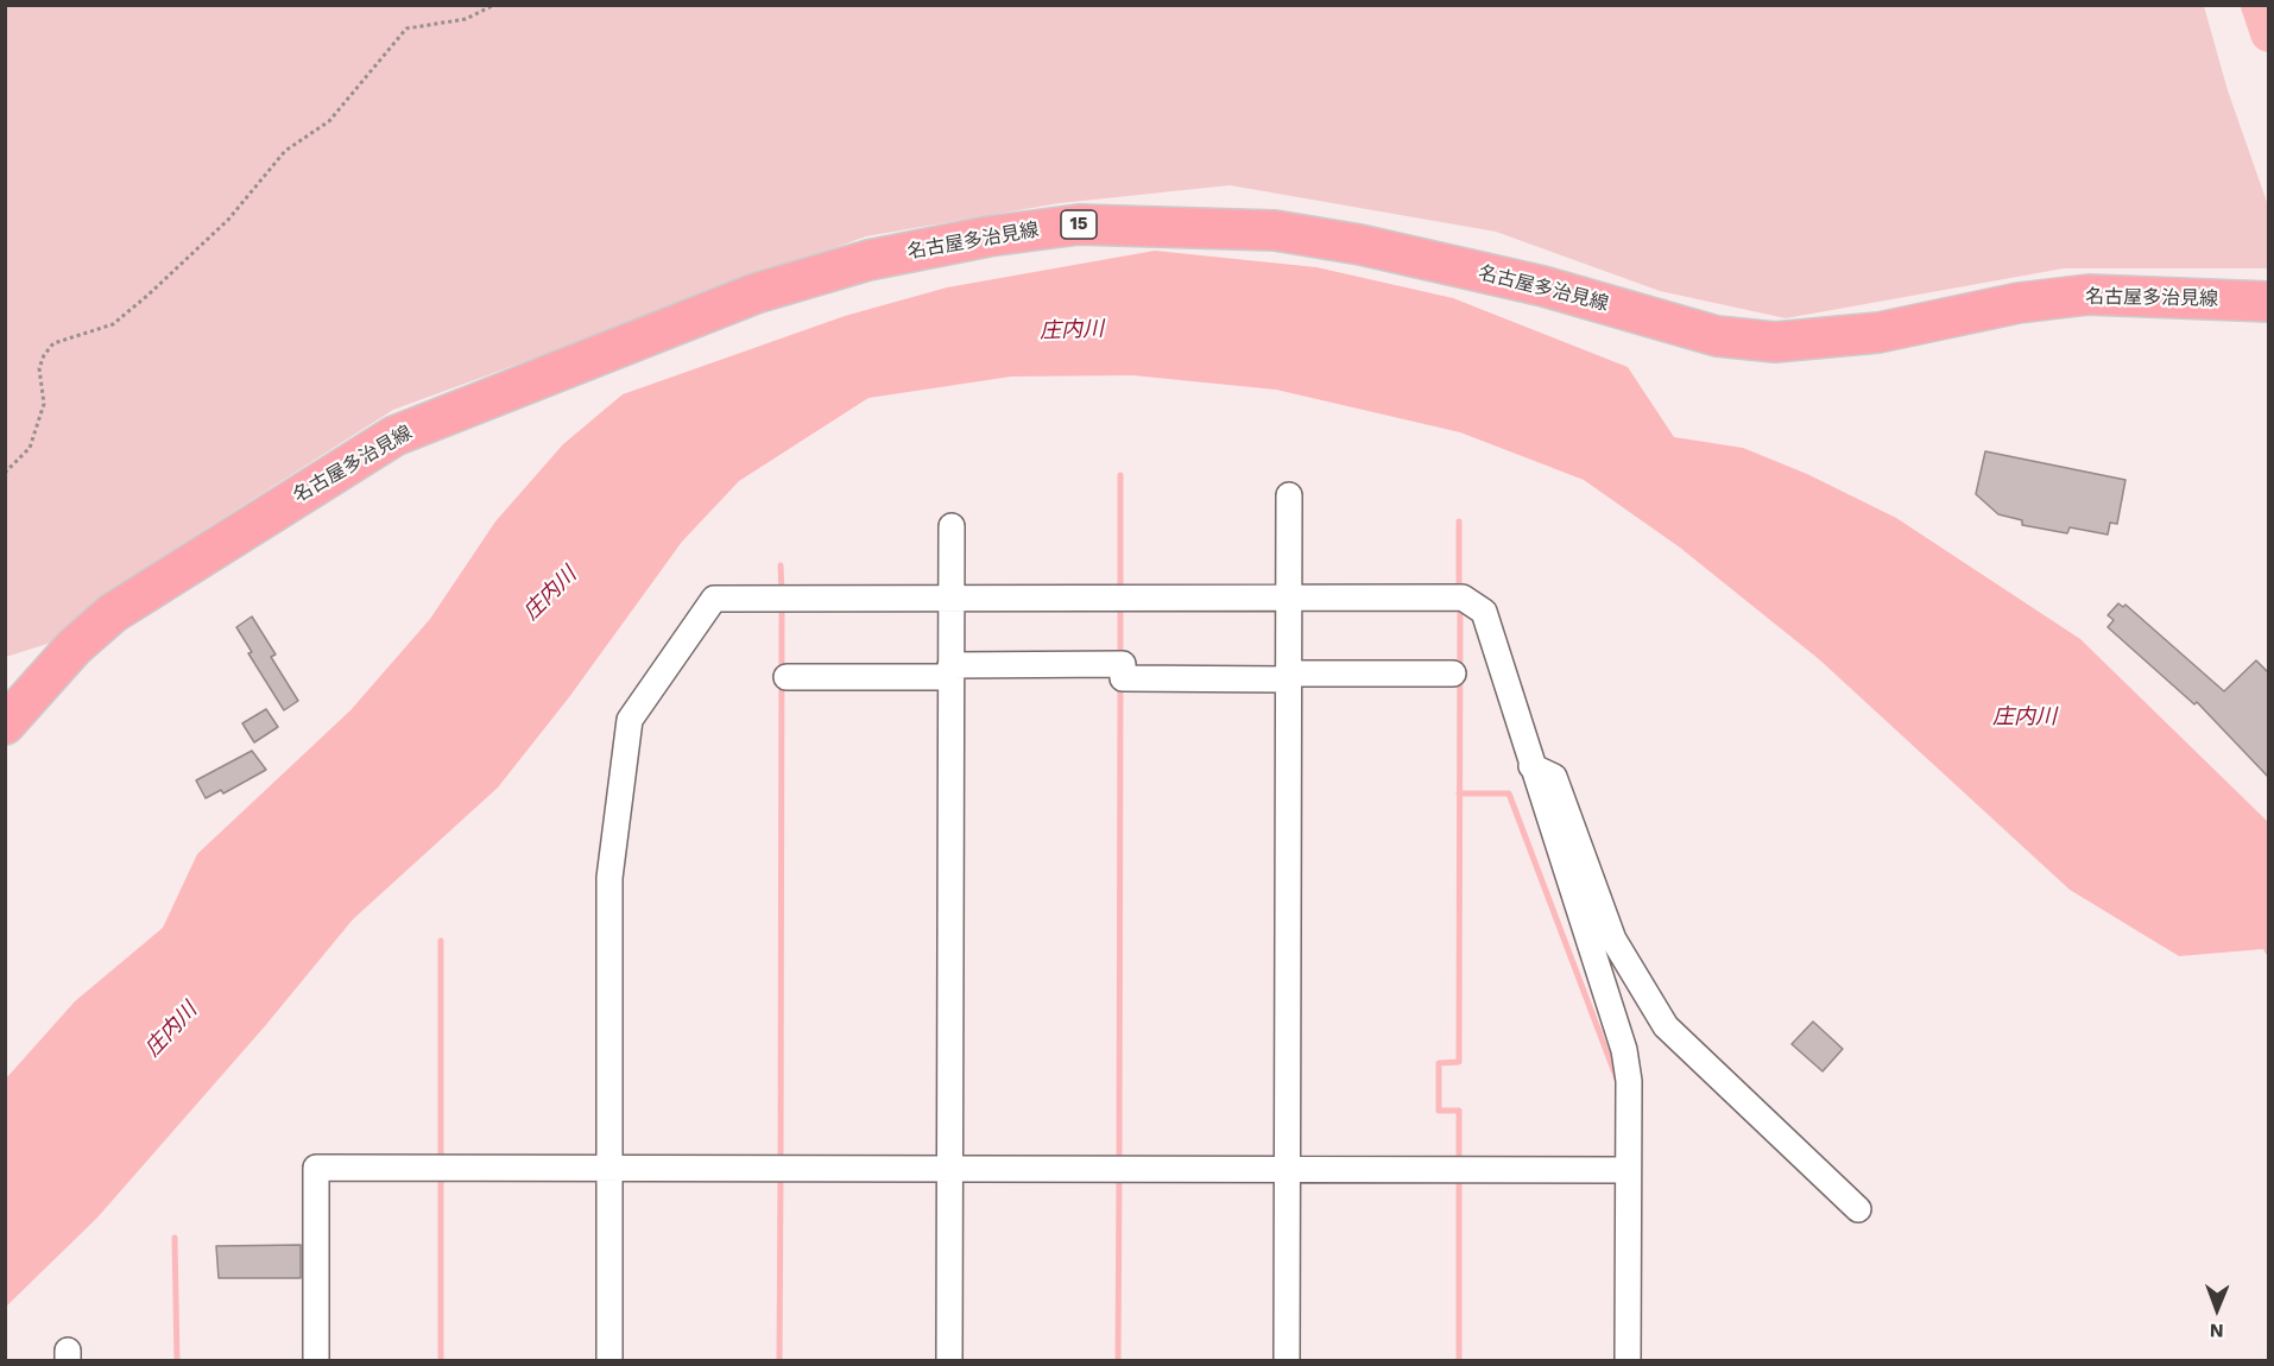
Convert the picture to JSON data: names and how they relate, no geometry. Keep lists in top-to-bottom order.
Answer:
{
  "streets": {
    "main road": ["15", "名古屋多治見線"]
  },
  "water": ["庄内川"],
  "north": "bottom"
}
